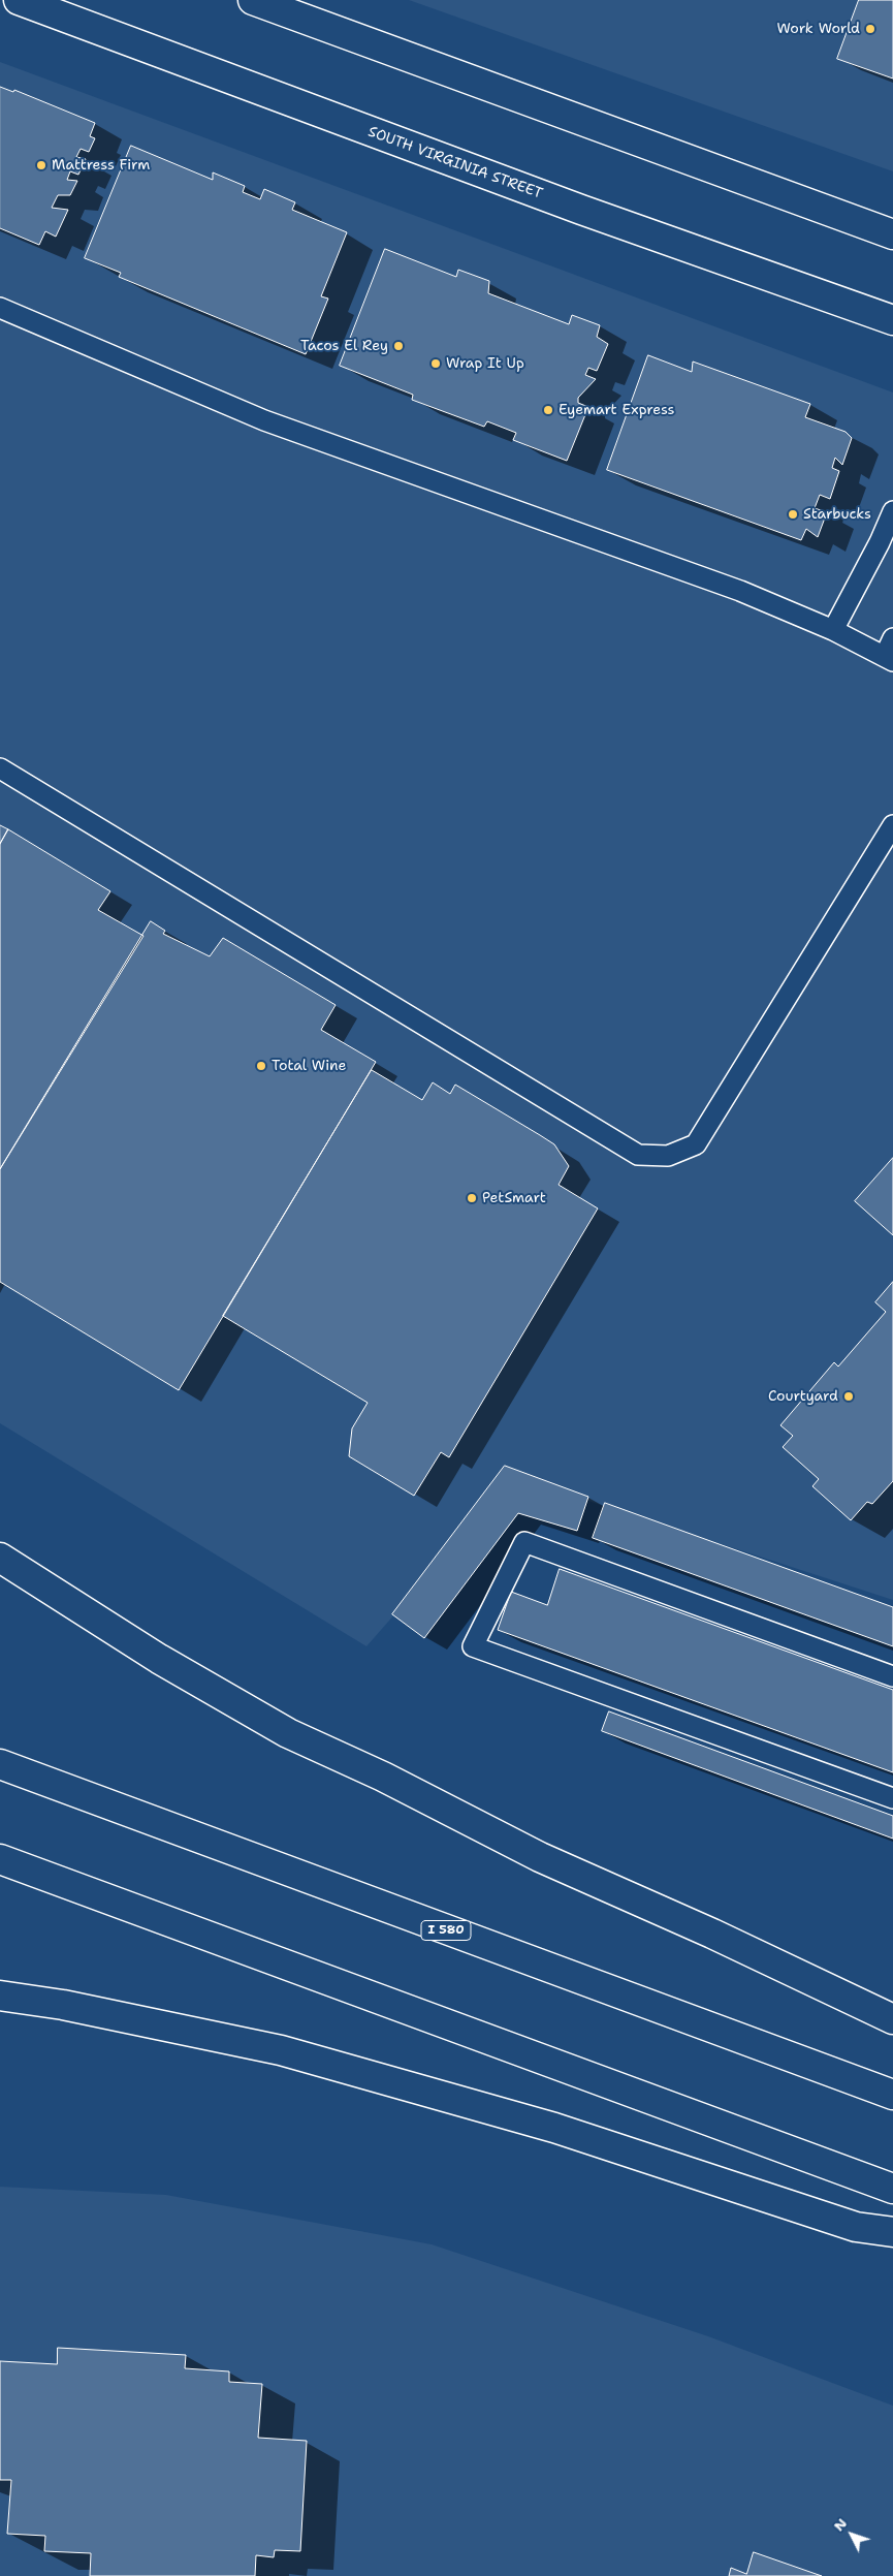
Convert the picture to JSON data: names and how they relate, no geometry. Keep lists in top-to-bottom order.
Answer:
{
  "streets": {
    "main road": ["SOUTH VIRGINIA STREET", "I 580"]
  },
  "places": [
    "Work World",
    "Mattress Firm",
    "Tacos El Rey",
    "Wrap It Up",
    "Eyemart Express",
    "Starbucks",
    "Total Wine",
    "PetSmart",
    "Courtyard"
  ],
  "north": "top left"
}
